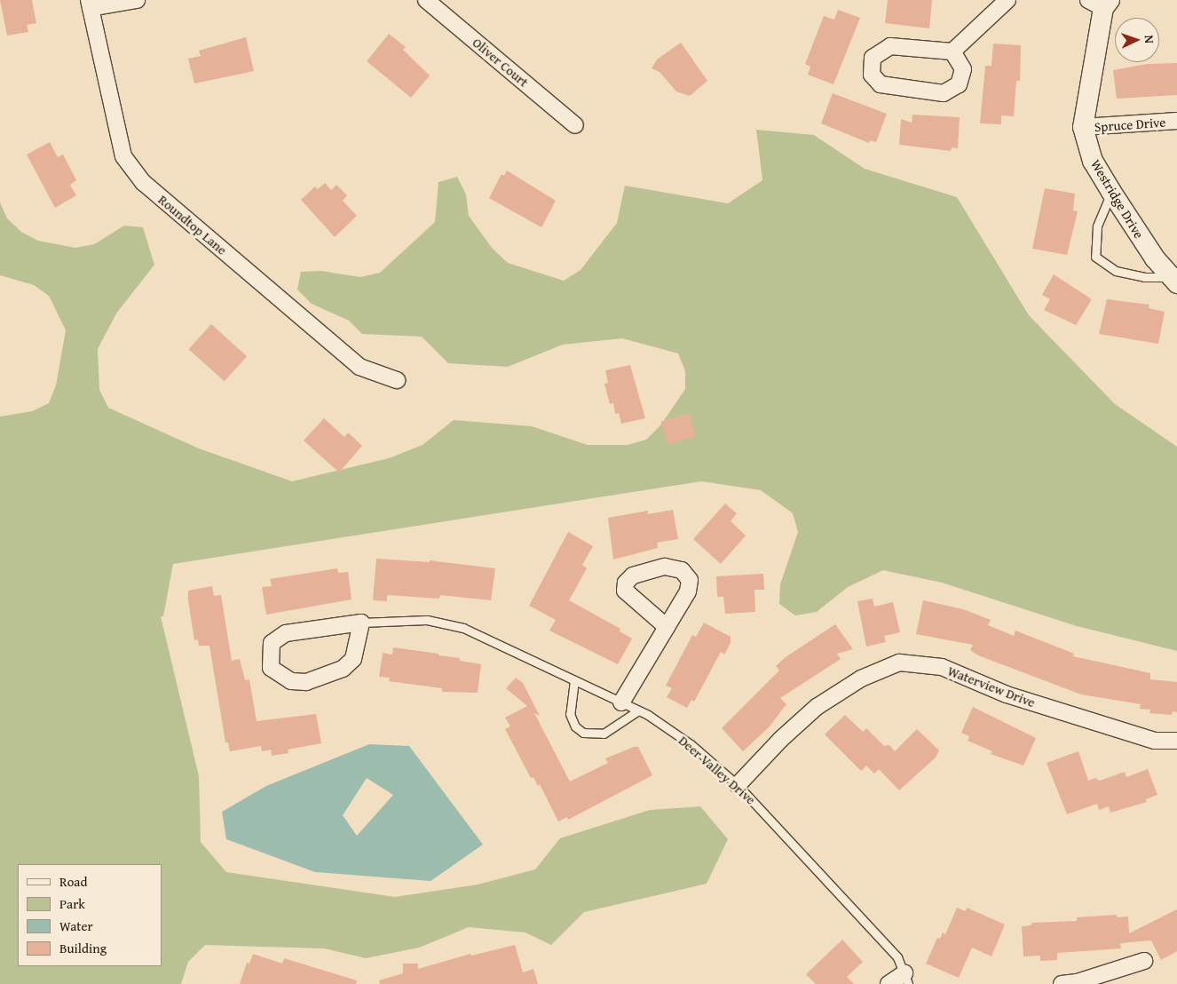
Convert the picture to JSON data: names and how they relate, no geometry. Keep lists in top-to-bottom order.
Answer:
{
  "streets": {
    "street": [
      "Oliver Court",
      "Spruce Drive",
      "Westridge Drive",
      "Roundtop Lane",
      "Waterview Drive",
      "Deer Valley Drive"
    ]
  },
  "crossings": [
    ["Spruce Drive", "Westridge Drive"],
    ["Waterview Drive", "Deer Valley Drive"]
  ],
  "legend": [
    "Road",
    "Park",
    "Water",
    "Building"
  ],
  "north": "right"
}
